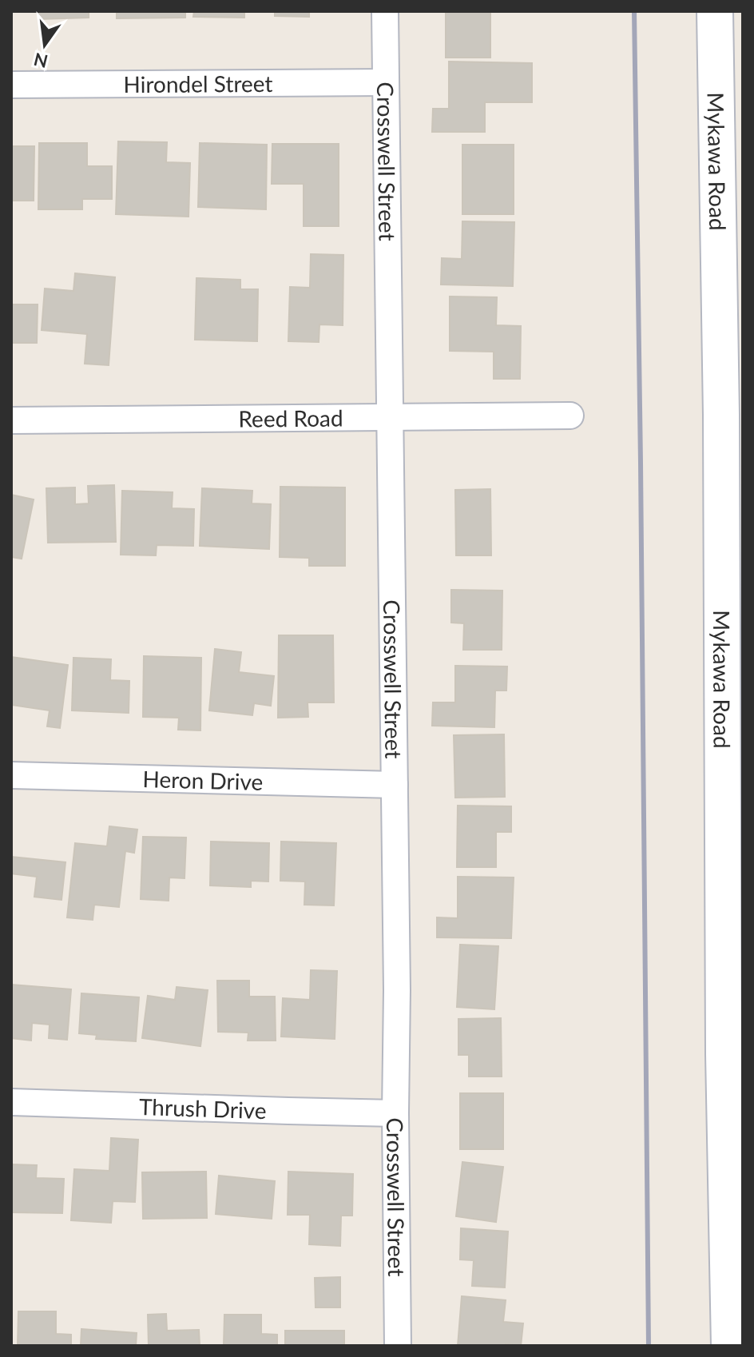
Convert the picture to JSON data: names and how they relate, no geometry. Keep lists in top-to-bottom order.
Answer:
{
  "streets": {
    "main road": ["Mykawa Road"],
    "street": [
      "Hirondel Street",
      "Crosswell Street",
      "Reed Road",
      "Heron Drive",
      "Thrush Drive"
    ]
  },
  "crossings": [
    ["Hirondel Street", "Crosswell Street"],
    ["Crosswell Street", "Reed Road"],
    ["Crosswell Street", "Heron Drive"],
    ["Crosswell Street", "Thrush Drive"]
  ],
  "north": "bottom"
}
